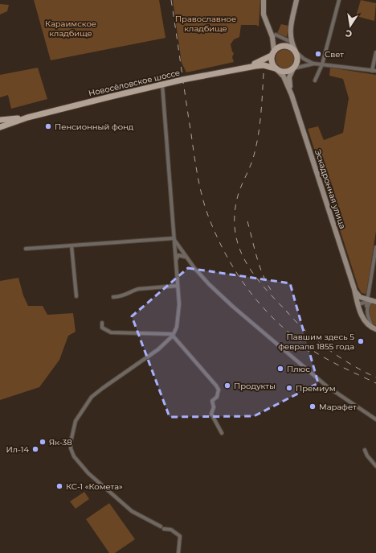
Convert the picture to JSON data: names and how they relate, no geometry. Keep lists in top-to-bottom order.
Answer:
{
  "streets": {
    "main road": ["Новосёловское шоссе", "Эскадронная улица"]
  },
  "parks": ["Православное кладбище", "Караимское кладбище"],
  "places": [
    "Свет",
    "Пенсионный фонд",
    "Павшим здесь 5 февраля 1855 года",
    "Плюс",
    "Продукты",
    "Премиум",
    "Марафет",
    "Як-38",
    "Ил-14",
    "КС-1 «Комета»"
  ],
  "north": "bottom"
}
